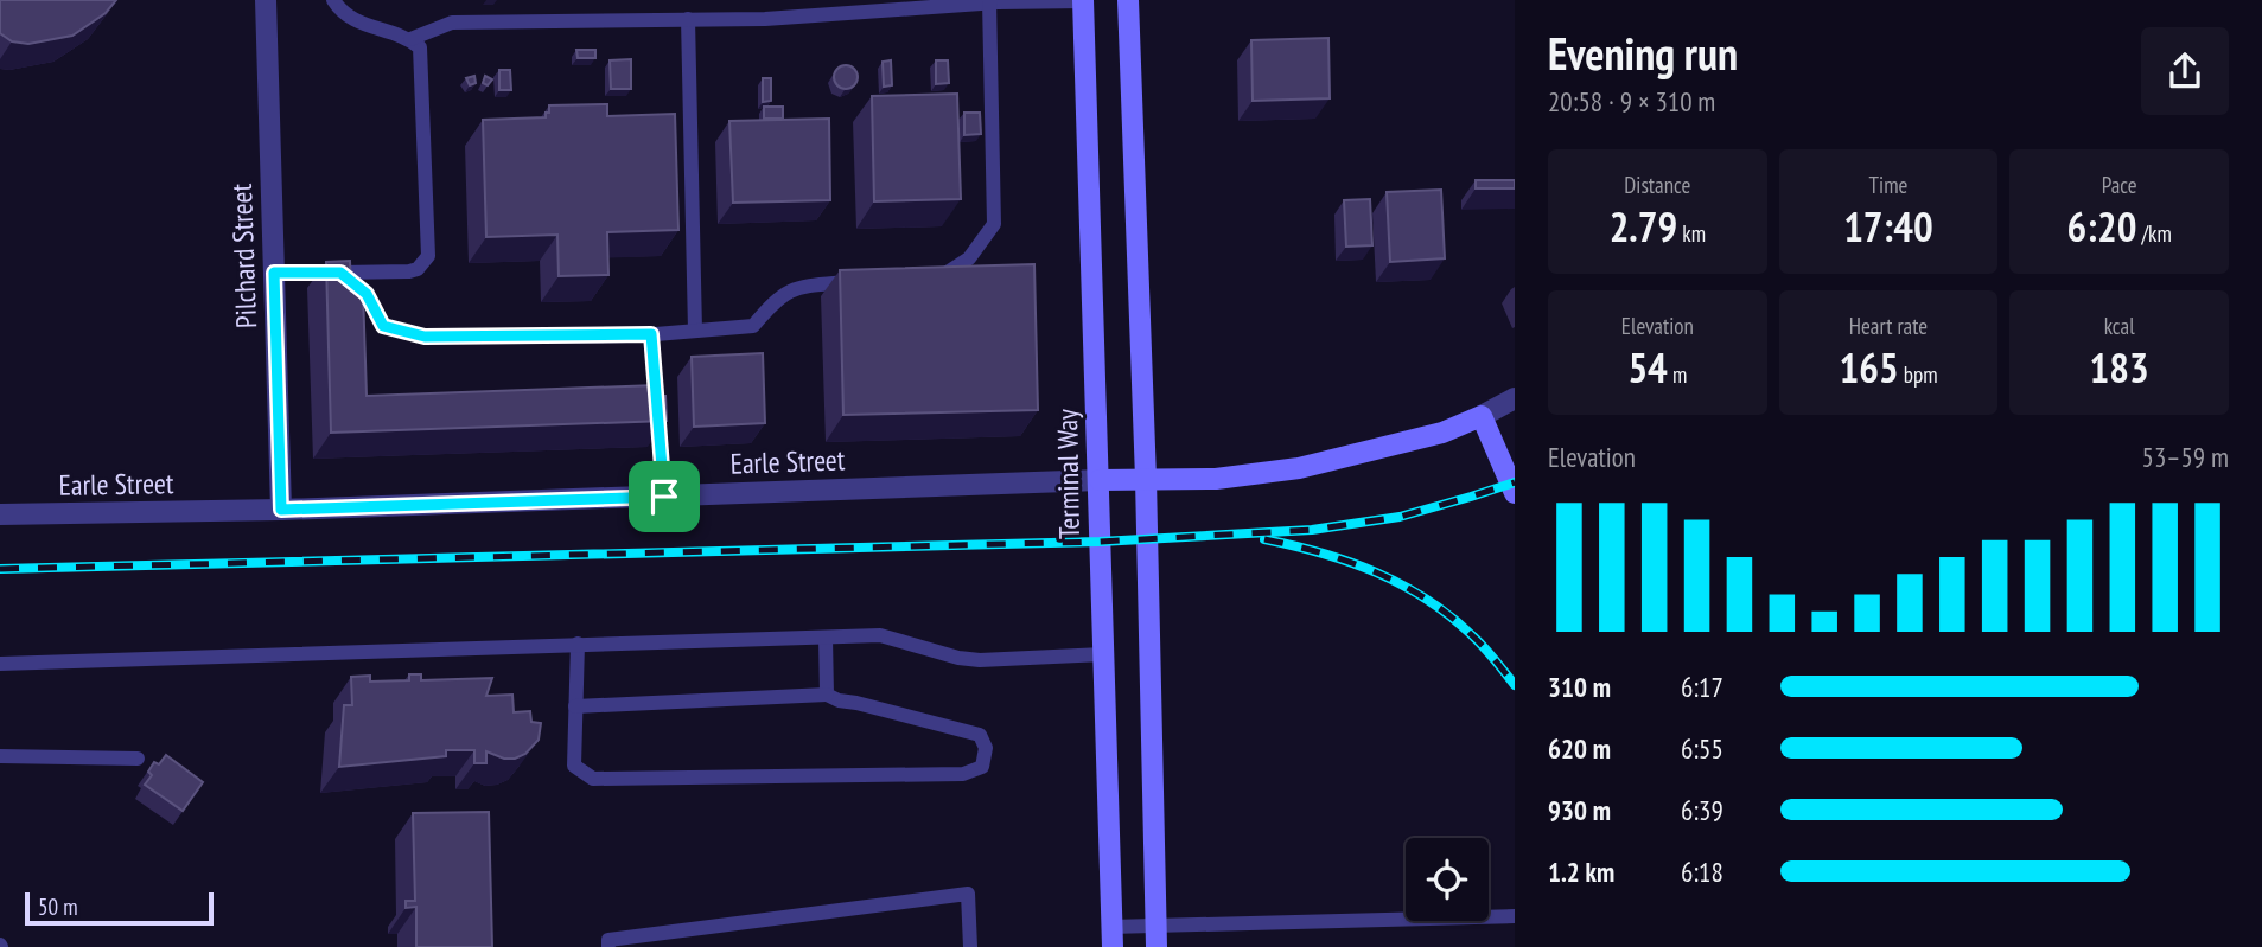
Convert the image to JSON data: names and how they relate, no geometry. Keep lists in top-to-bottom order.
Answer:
{
  "streets": {
    "main road": ["Earle Street", "Terminal Way"],
    "street": ["Pilchard Street"]
  },
  "crossings": [
    ["Pilchard Street", "Earle Street"],
    ["Earle Street", "Terminal Way"]
  ],
  "scale_bar": "50 m",
  "page": {
    "heading": ["Evening run", "20:58 · 9 × 310 m"],
    "stats": [
      ["Distance", "2.79 km"],
      ["Time", "17:40"],
      ["Pace", "6:20 /km"],
      ["Elevation", "54 m"],
      ["Heart rate", "165 bpm"],
      ["kcal", "183"]
    ],
    "chart": ["Elevation", "53–59 m"],
    "list": [
      {
        "name": "310 m",
        "note": "6:17"
      },
      {
        "name": "620 m",
        "note": "6:55"
      },
      {
        "name": "930 m",
        "note": "6:39"
      },
      {
        "name": "1.2 km",
        "note": "6:18"
      }
    ],
    "scale": "50 m"
  }
}
